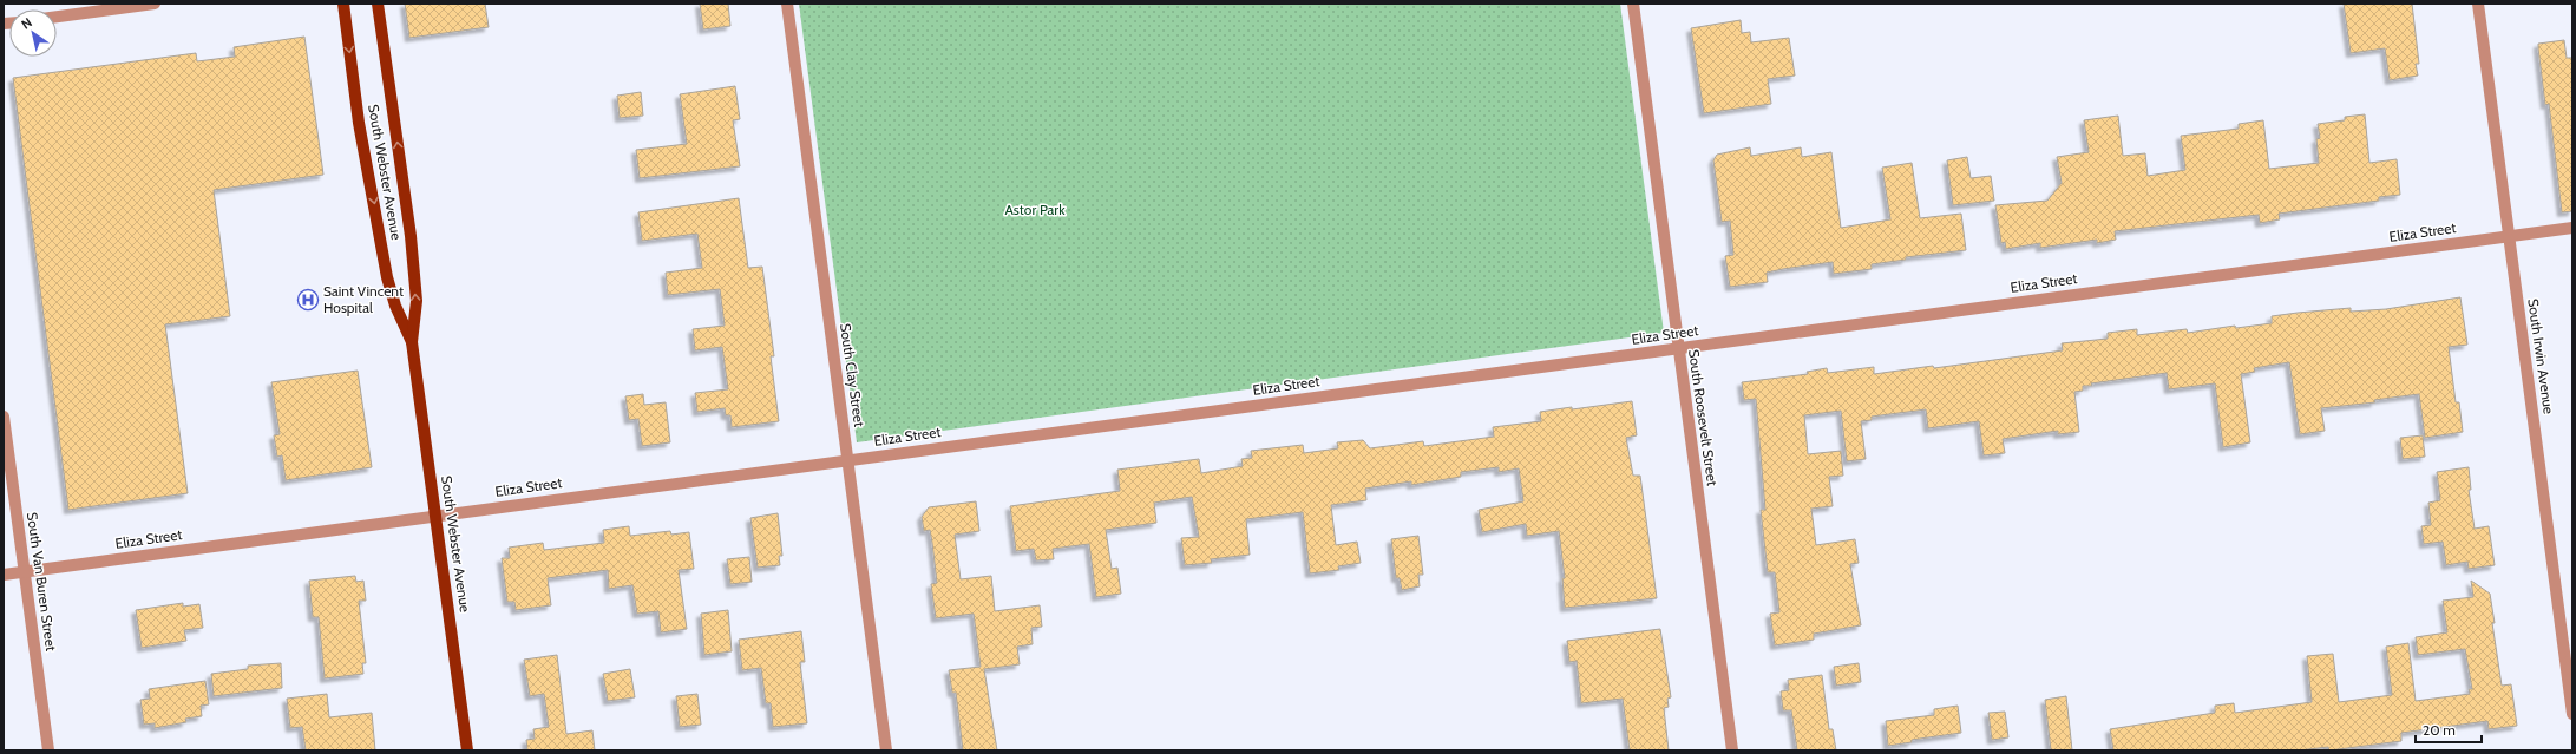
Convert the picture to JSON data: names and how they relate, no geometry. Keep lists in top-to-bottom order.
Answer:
{
  "streets": {
    "main road": ["South Webster Avenue"],
    "street": [
      "Eliza Street",
      "South Irwin Avenue",
      "South Clay Street",
      "South Roosevelt Street",
      "South Van Buren Street"
    ]
  },
  "crossings": [
    ["South Webster Avenue", "Eliza Street"],
    ["Eliza Street", "South Irwin Avenue"],
    ["Eliza Street", "South Clay Street"],
    ["Eliza Street", "South Roosevelt Street"],
    ["Eliza Street", "South Van Buren Street"]
  ],
  "parks": ["Astor Park"],
  "places": {
    "hospital": ["Saint Vincent Hospital"]
  },
  "scale_bar": "20 m",
  "north": "top left"
}
